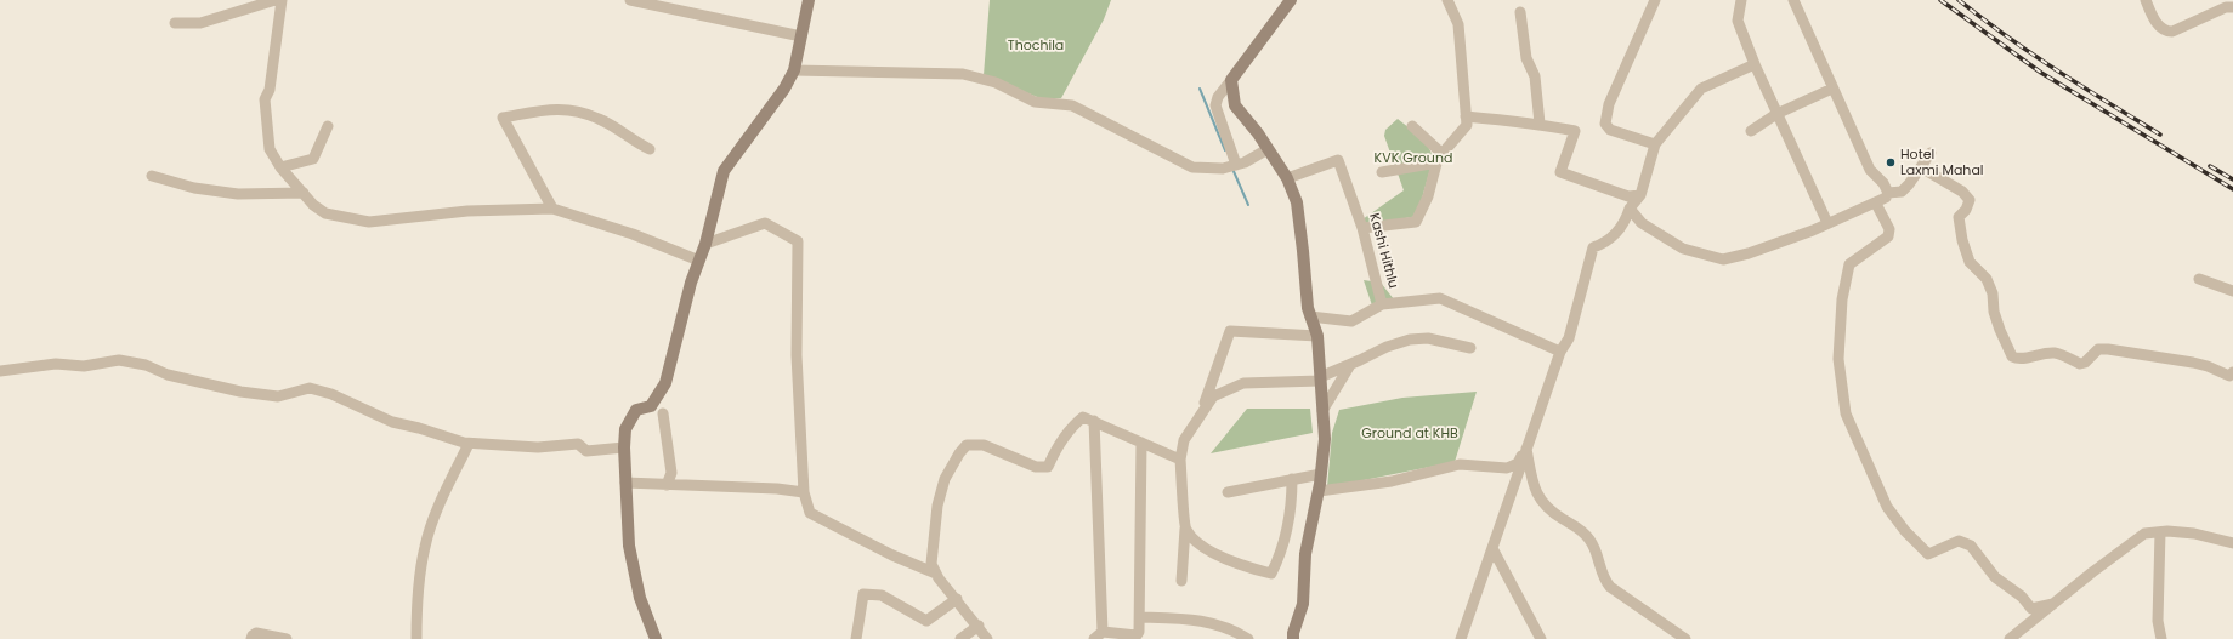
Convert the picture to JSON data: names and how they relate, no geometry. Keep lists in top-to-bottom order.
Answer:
{
  "streets": {
    "street": ["Kashi Hithlu"]
  },
  "parks": ["Thochila", "KVK Ground", "Ground at KHB"],
  "places": ["Hotel Laxmi Mahal"]
}
